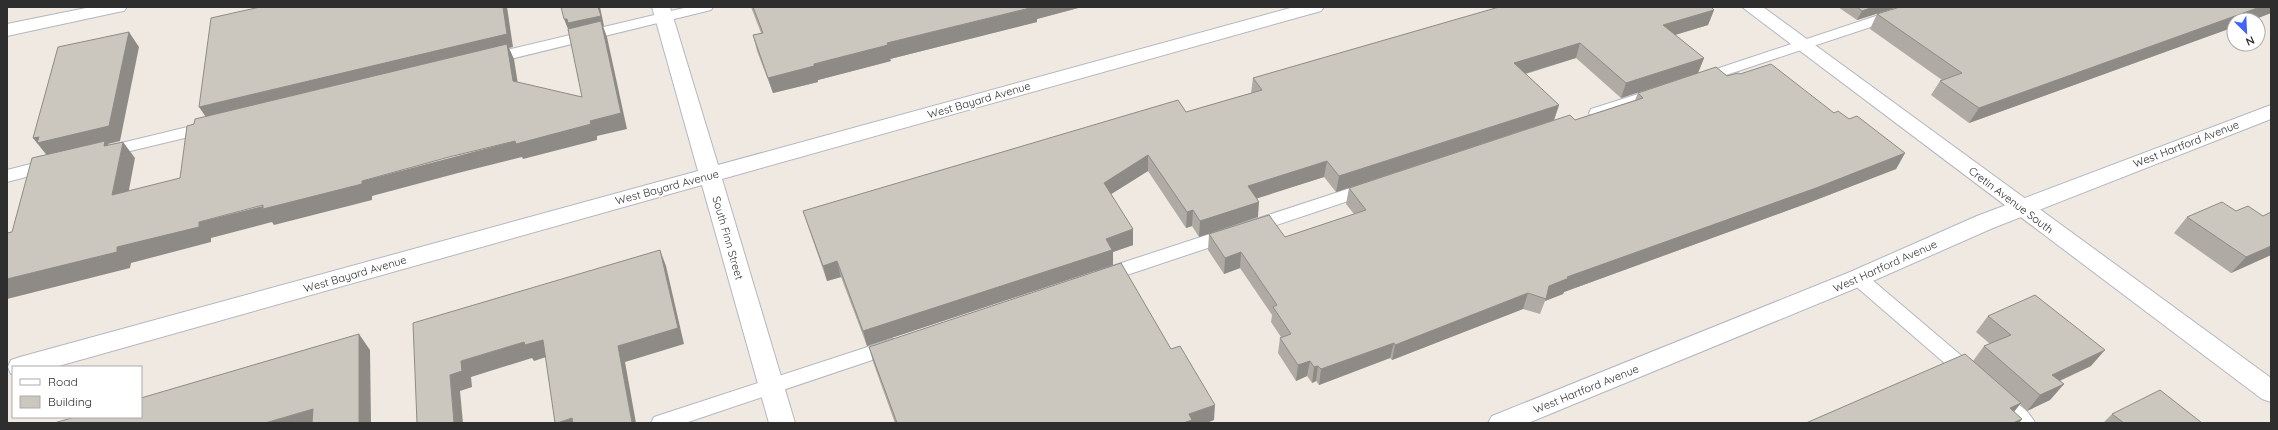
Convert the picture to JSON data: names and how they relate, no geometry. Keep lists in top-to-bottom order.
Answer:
{
  "streets": {
    "street": [
      "West Bayard Avenue",
      "West Hartford Avenue",
      "Cretin Avenue South",
      "South Finn Street"
    ]
  },
  "crossings": [
    ["West Bayard Avenue", "South Finn Street"],
    ["West Hartford Avenue", "Cretin Avenue South"]
  ],
  "legend": ["Road", "Building"],
  "north": "bottom right"
}
